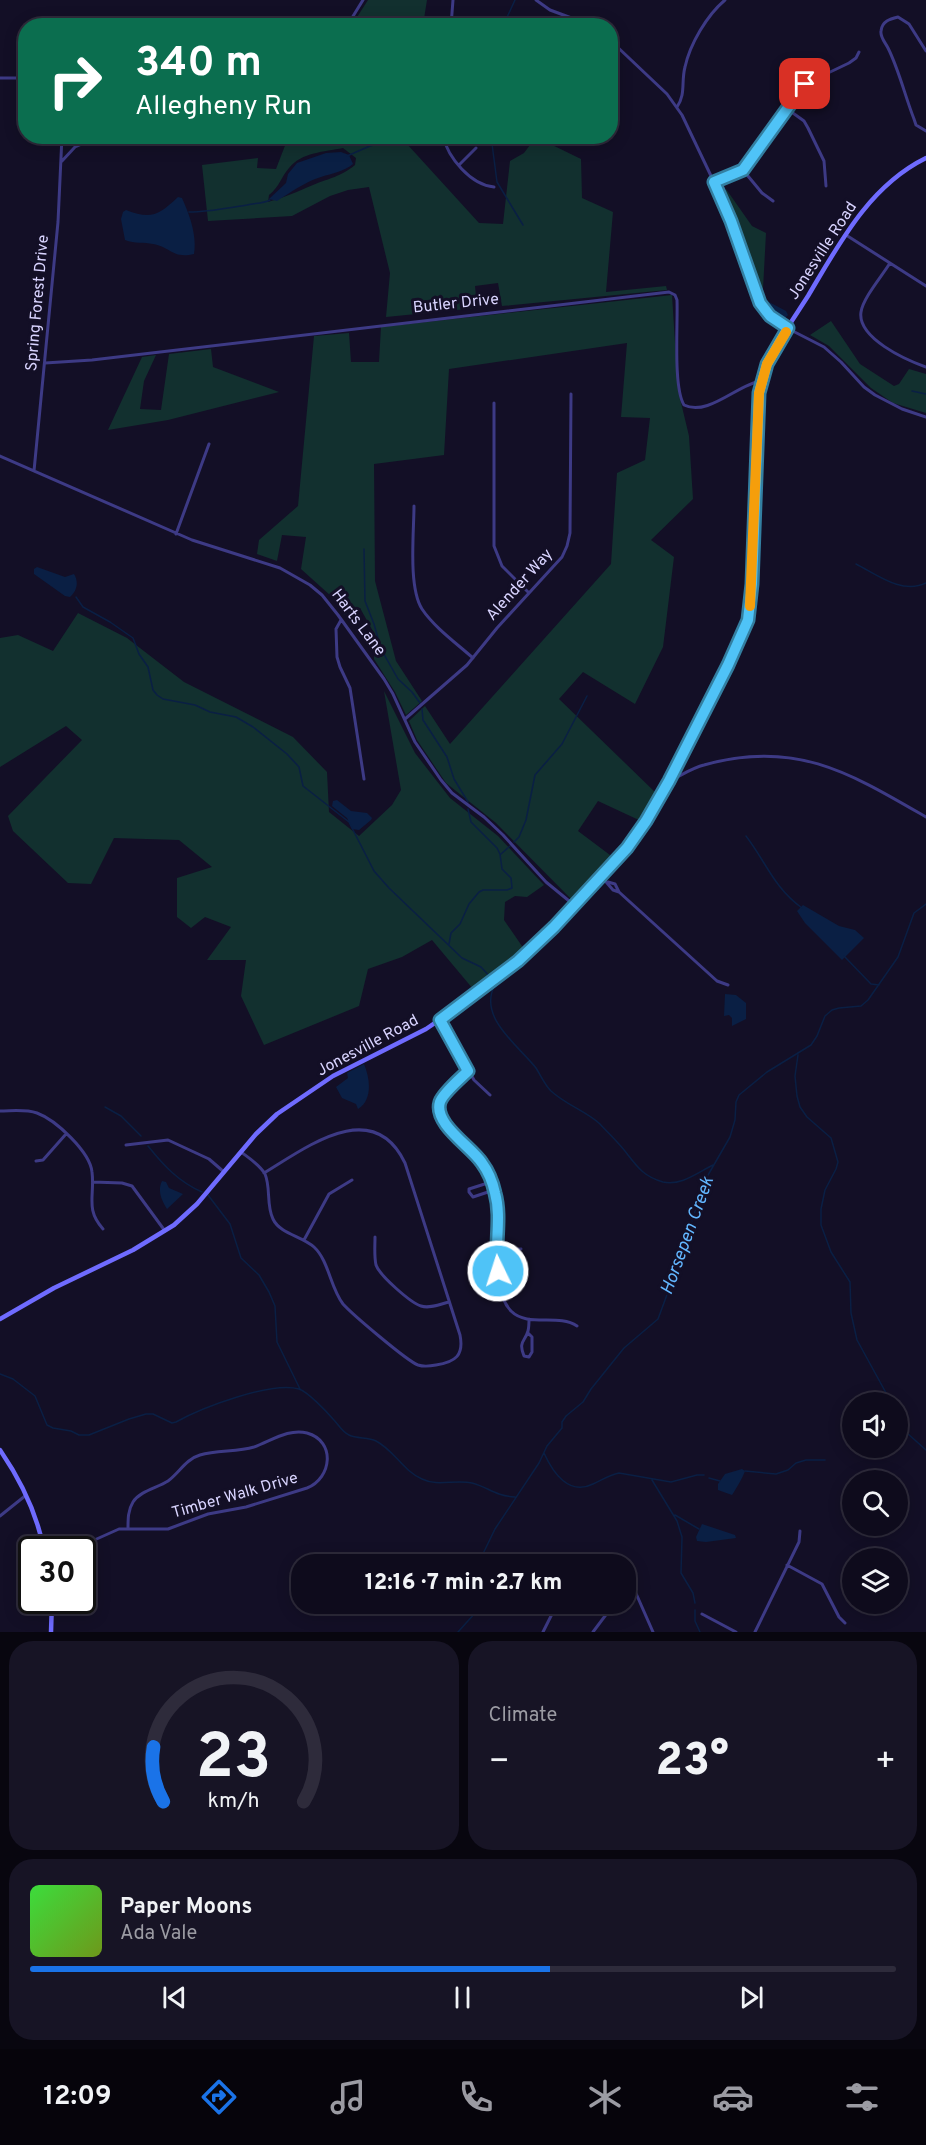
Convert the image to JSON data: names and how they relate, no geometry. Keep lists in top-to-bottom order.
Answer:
{
  "streets": {
    "street": [
      "Jonesville Road",
      "Spring Forest Drive",
      "Butler Drive",
      "Alender Way",
      "Harts Lane",
      "Timber Walk Drive"
    ]
  },
  "crossings": [
    ["Jonesville Road", "Butler Drive"],
    ["Jonesville Road", "Harts Lane"],
    ["Spring Forest Drive", "Butler Drive"],
    ["Spring Forest Drive", "Harts Lane"],
    ["Alender Way", "Harts Lane"]
  ],
  "water": ["Horsepen Creek"],
  "page": {
    "turn": ["340 m", "Allegheny Run"],
    "limit": "30",
    "trip": "12:16 · 7 min · 2.7 km",
    "tile": "Climate",
    "heat": ["−", "23°", "+"],
    "song": ["Paper Moons", "Ada Vale"],
    "tabs": "12:09",
    "gauge": ["23", "km/h"]
  }
}
